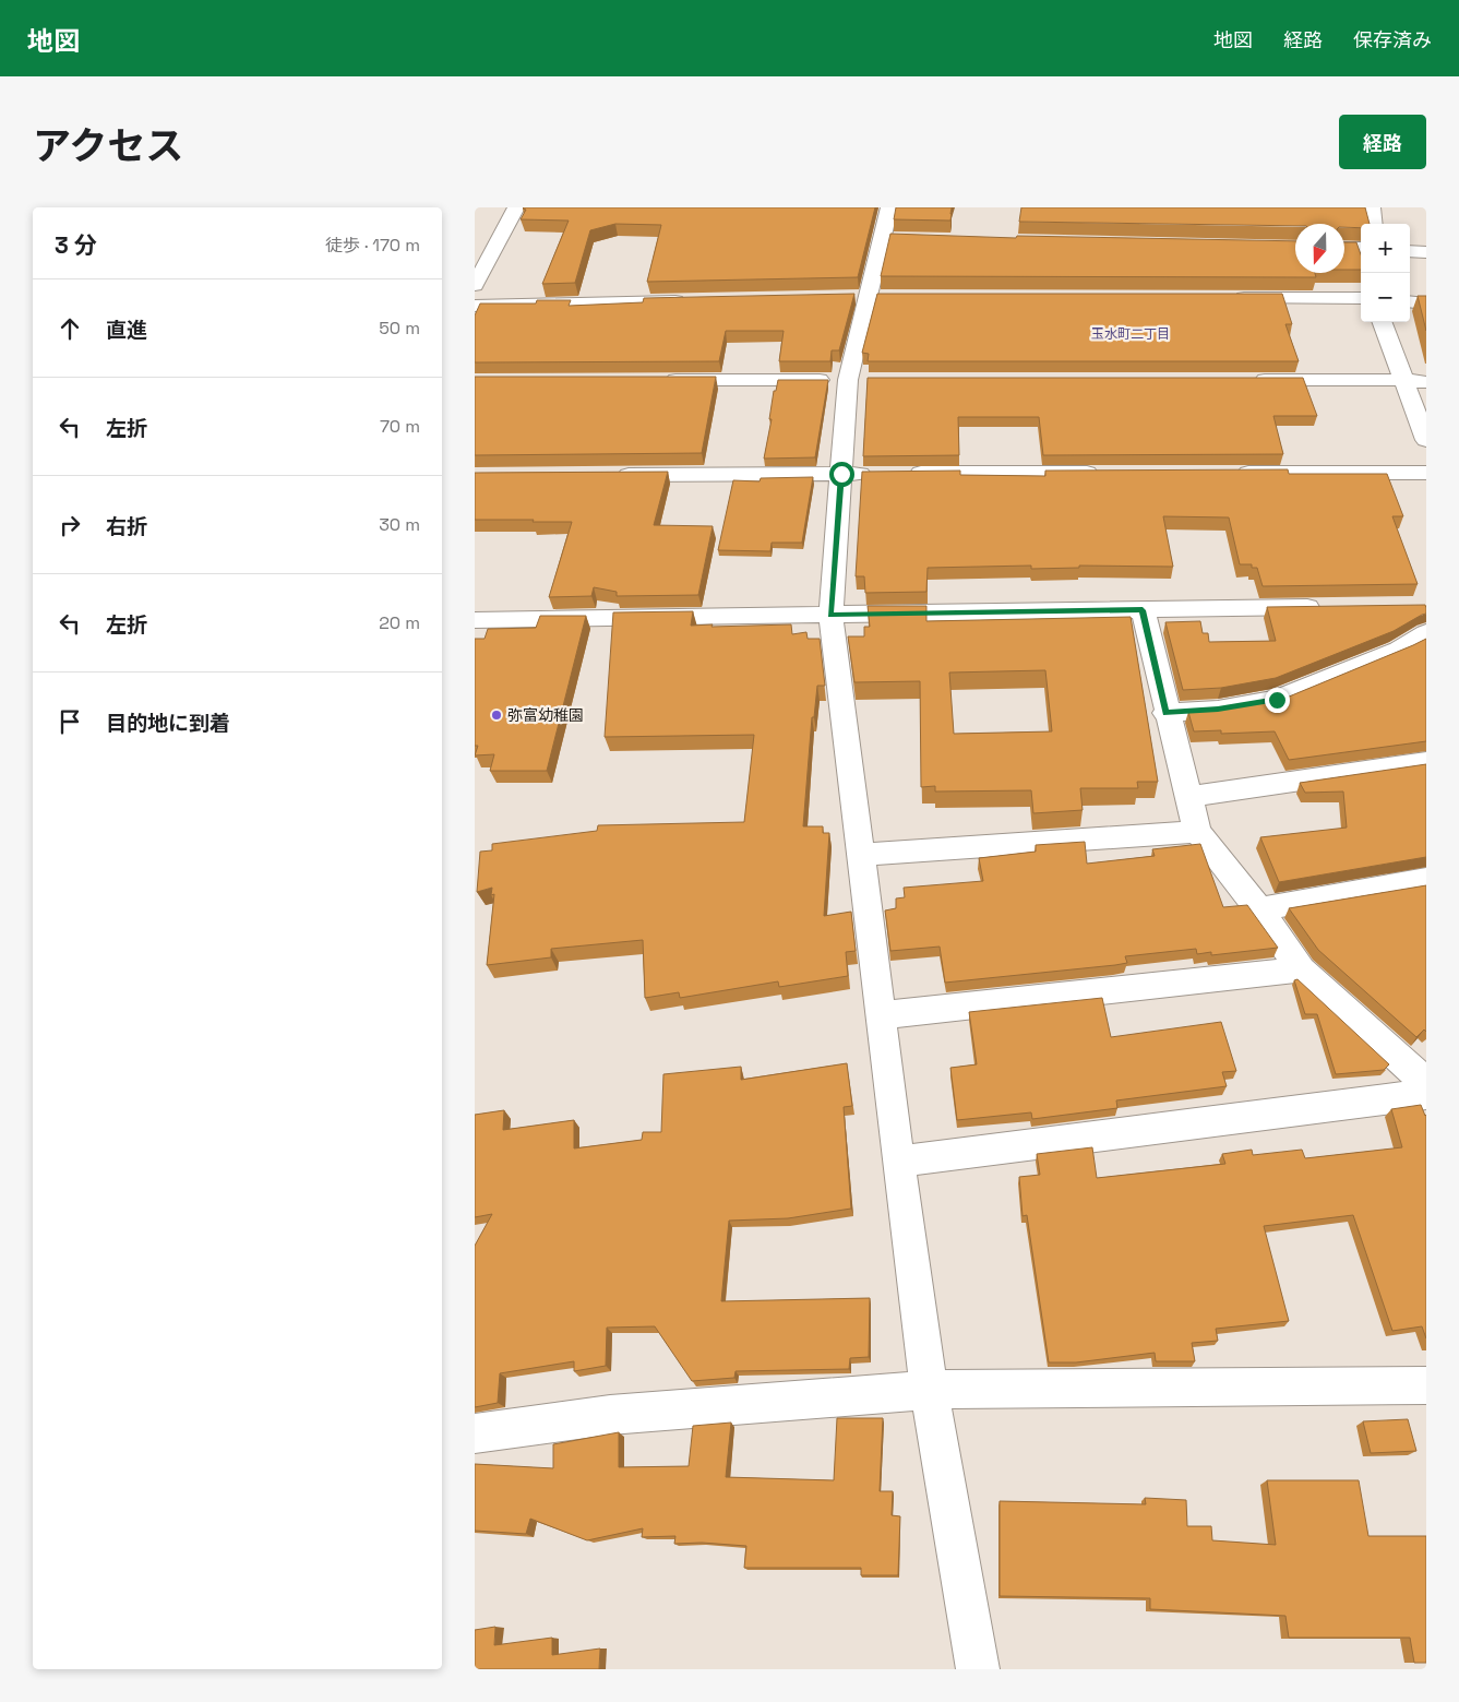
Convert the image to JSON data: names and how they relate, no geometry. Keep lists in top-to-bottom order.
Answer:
{
  "districts": ["玉水町二丁目"],
  "places": ["弥富幼稚園"],
  "north": "bottom",
  "page": {
    "header": "地図",
    "nav": ["地図", "経路", "保存済み"],
    "title": "アクセス",
    "buttons": "経路",
    "heading": ["3 分", "徒歩 · 170 m"],
    "map_buttons": ["+", "−"],
    "list": [
      ["直進", "50 m"],
      ["左折", "70 m"],
      ["右折", "30 m"],
      ["左折", "20 m"],
      "目的地に到着"
    ]
  }
}
